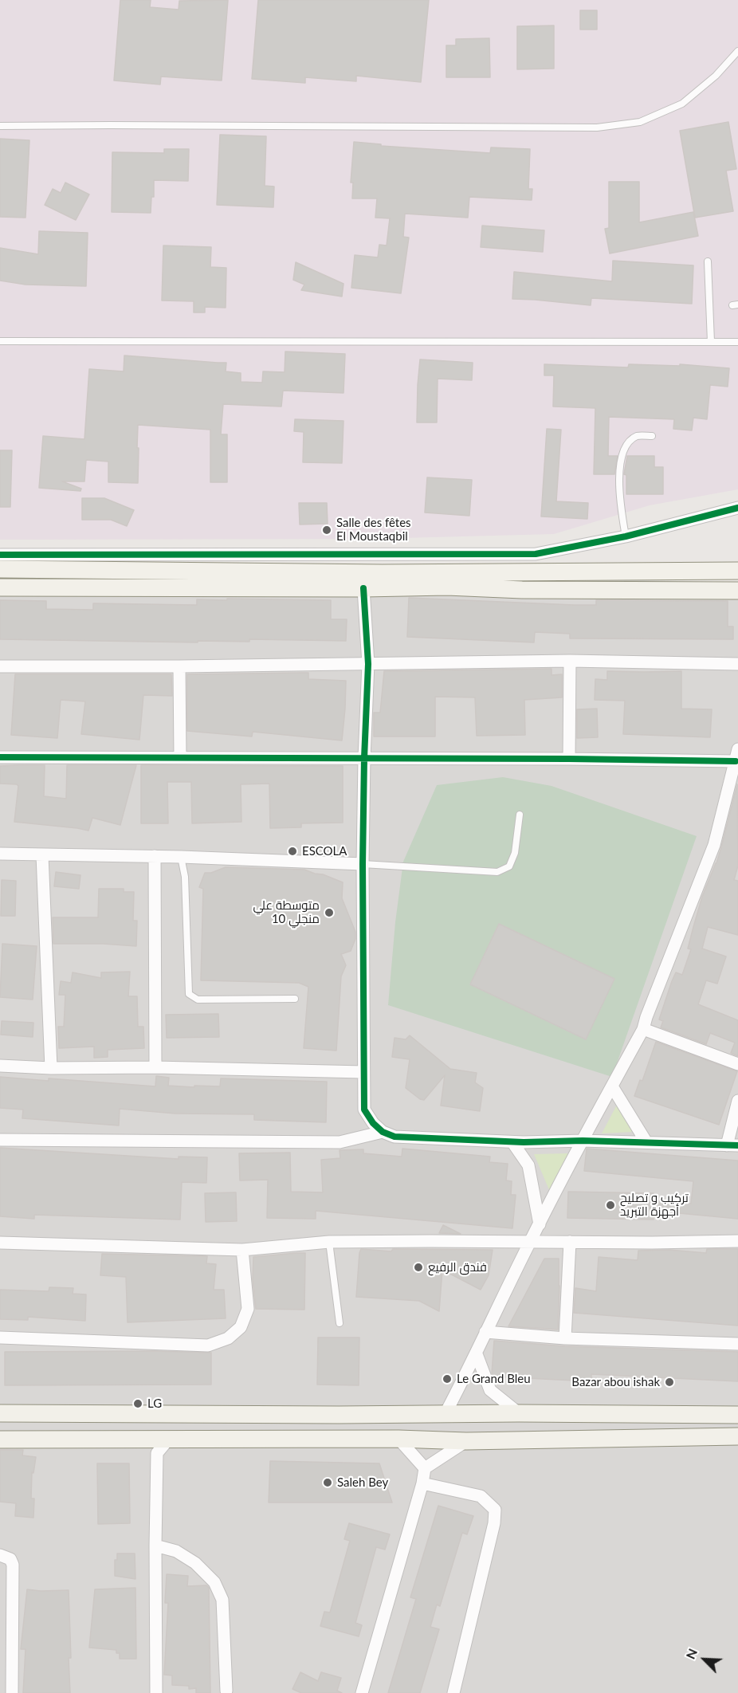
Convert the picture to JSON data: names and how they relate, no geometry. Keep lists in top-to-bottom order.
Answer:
{
  "places": [
    "Salle des fêtes El Moustaqbil",
    "ESCOLA",
    "متوسطة علي منجلي 10",
    "تركيب و تصليح أجهزة التبريد",
    "فندق الرفيع",
    "Le Grand Bleu",
    "Bazar abou ishak",
    "LG",
    "Saleh Bey"
  ],
  "north": "top left"
}
